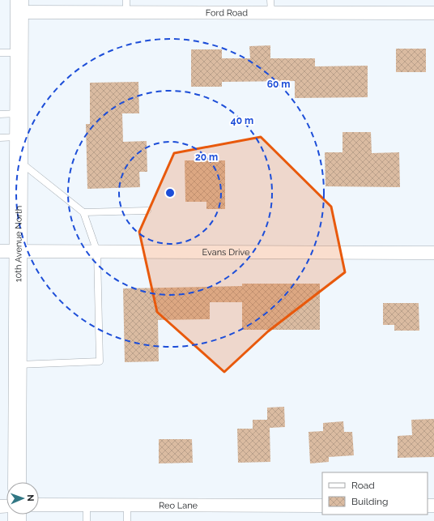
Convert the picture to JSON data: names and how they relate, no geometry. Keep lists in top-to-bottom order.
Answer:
{
  "streets": {
    "street": [
      "Ford Road",
      "10th Avenue North",
      "Evans Drive",
      "Reo Lane"
    ]
  },
  "crossings": [
    ["Ford Road", "10th Avenue North"],
    ["10th Avenue North", "Evans Drive"]
  ],
  "legend": ["Road", "Building"],
  "north": "right",
  "rings": ["60 m", "40 m", "20 m"]
}
